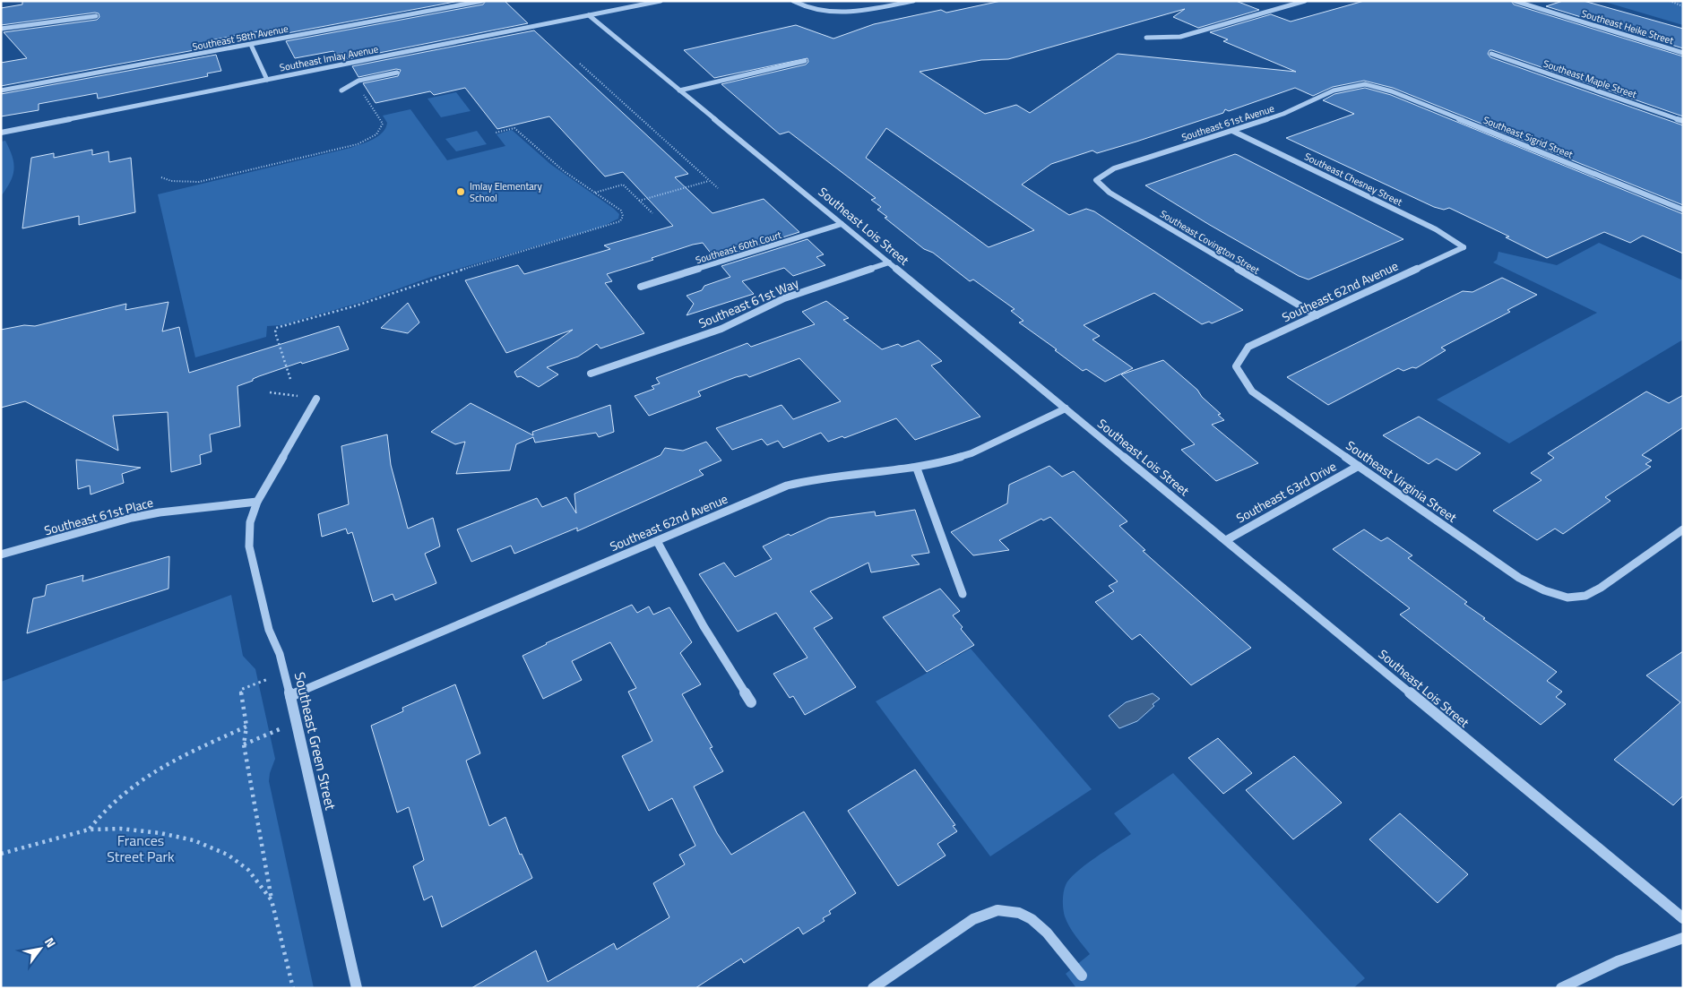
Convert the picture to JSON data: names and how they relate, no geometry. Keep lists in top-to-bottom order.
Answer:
{
  "streets": {
    "street": [
      "Southeast Heike Street",
      "Southeast 58th Avenue",
      "Southeast Imlay Avenue",
      "Southeast Maple Street",
      "Southeast 61st Avenue",
      "Southeast Sigrid Street",
      "Southeast Chesney Street",
      "Southeast Lois Street",
      "Southeast Covington Street",
      "Southeast 60th Court",
      "Southeast 62nd Avenue",
      "Southeast 61st Way",
      "Southeast Virginia Street",
      "Southeast 63rd Drive",
      "Southeast 61st Place",
      "Southeast Green Street"
    ]
  },
  "crossings": [
    ["Southeast Imlay Avenue", "Southeast Lois Street"],
    ["Southeast 61st Avenue", "Southeast Sigrid Street"],
    ["Southeast 61st Avenue", "Southeast Chesney Street"],
    ["Southeast 61st Avenue", "Southeast Covington Street"],
    ["Southeast Chesney Street", "Southeast 62nd Avenue"],
    ["Southeast Lois Street", "Southeast 60th Court"],
    ["Southeast Lois Street", "Southeast 62nd Avenue"],
    ["Southeast Lois Street", "Southeast 61st Way"],
    ["Southeast Lois Street", "Southeast 63rd Drive"],
    ["Southeast Covington Street", "Southeast 62nd Avenue"],
    ["Southeast 62nd Avenue", "Southeast Virginia Street"],
    ["Southeast 62nd Avenue", "Southeast Green Street"],
    ["Southeast Virginia Street", "Southeast 63rd Drive"],
    ["Southeast 61st Place", "Southeast Green Street"]
  ],
  "parks": ["Frances Street Park"],
  "places": ["Imlay Elementary School"],
  "north": "top right"
}
